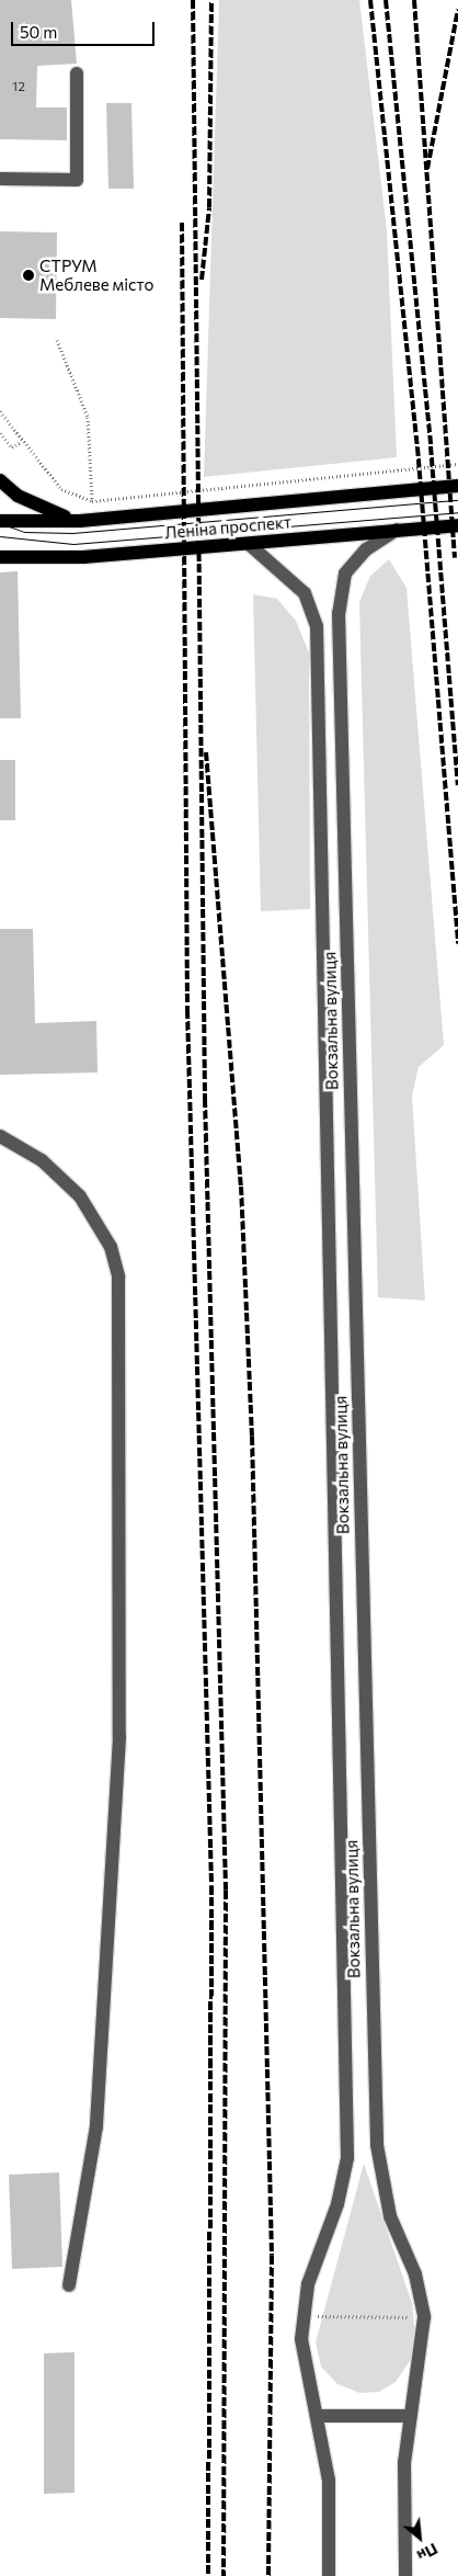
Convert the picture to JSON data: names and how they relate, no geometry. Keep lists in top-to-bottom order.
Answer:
{
  "streets": {
    "main road": ["Леніна проспект"],
    "street": ["Вокзальна вулиця"]
  },
  "crossings": [
    ["Леніна проспект", "Вокзальна вулиця"]
  ],
  "places": ["СТРУМ Меблеве місто"],
  "house_numbers": ["12"],
  "scale_bar": "50 m",
  "north": "bottom right"
}
